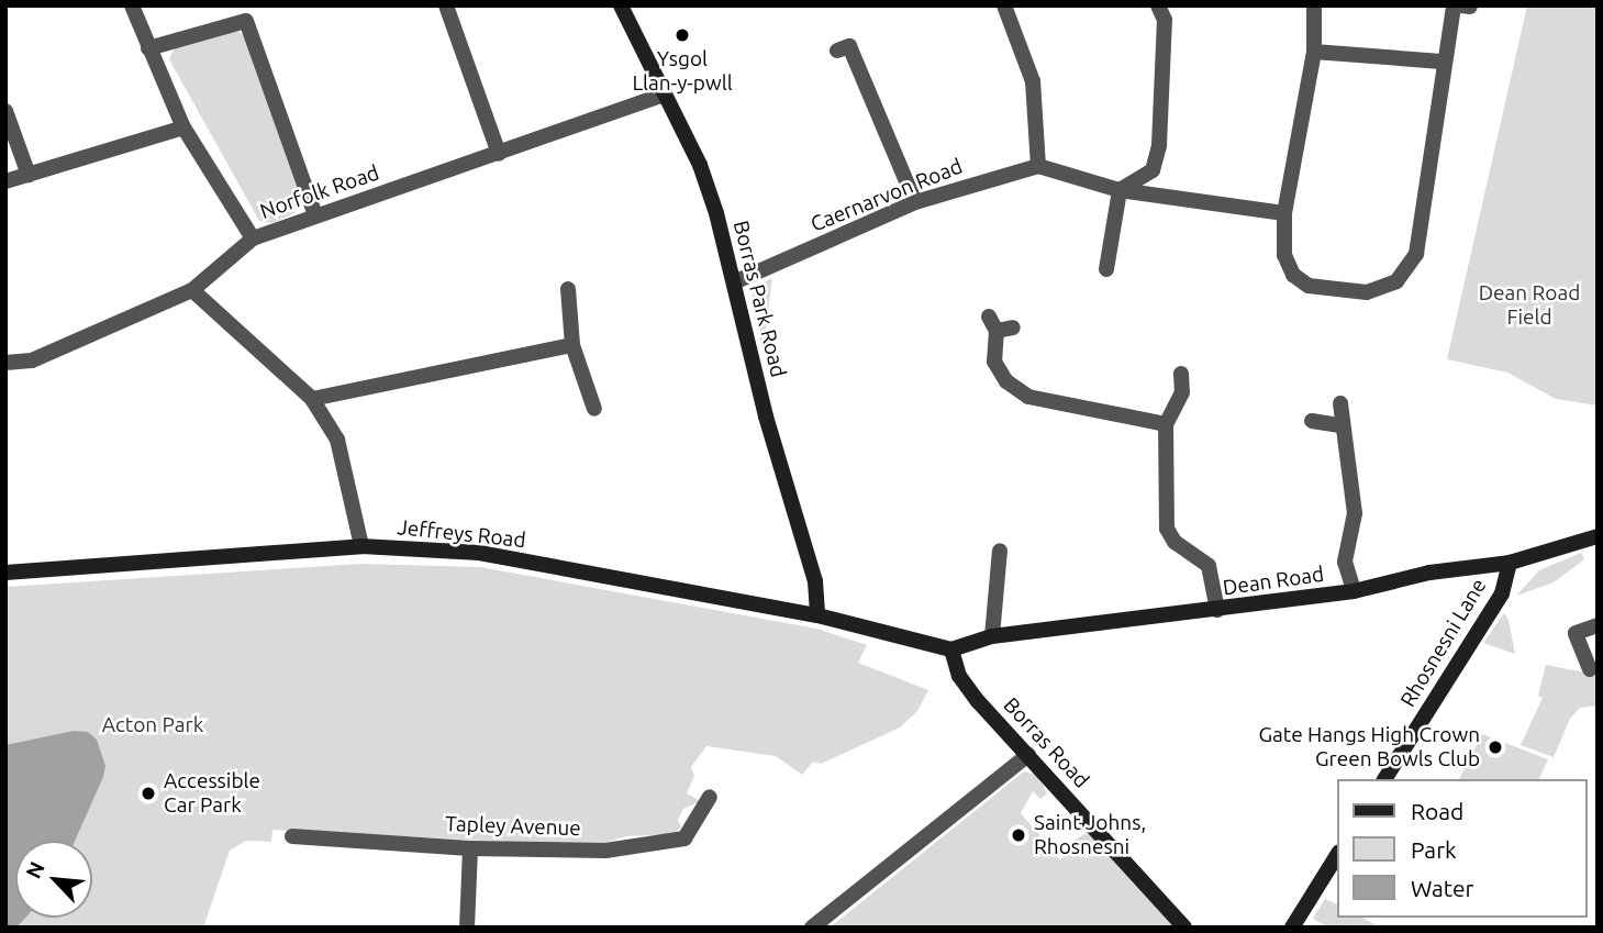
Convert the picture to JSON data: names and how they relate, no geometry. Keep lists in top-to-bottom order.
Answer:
{
  "streets": {
    "street": [
      "Norfolk Road",
      "Caernarvon Road",
      "Borras Park Road",
      "Jeffreys Road",
      "Dean Road",
      "Rhosnesni Lane",
      "Borras Road",
      "Tapley Avenue"
    ]
  },
  "crossings": [
    ["Norfolk Road", "Borras Park Road"],
    ["Caernarvon Road", "Borras Park Road"],
    ["Borras Park Road", "Jeffreys Road"],
    ["Jeffreys Road", "Dean Road"],
    ["Jeffreys Road", "Borras Road"],
    ["Dean Road", "Rhosnesni Lane"],
    ["Dean Road", "Borras Road"]
  ],
  "parks": ["Dean Road Field", "Acton Park"],
  "places": [
    "Ysgol Llan-y-pwll",
    "Gate Hangs High Crown Green Bowls Club",
    "Accessible Car Park",
    "Saint Johns, Rhosnesni"
  ],
  "legend": ["Road", "Park", "Water"],
  "north": "top left"
}
